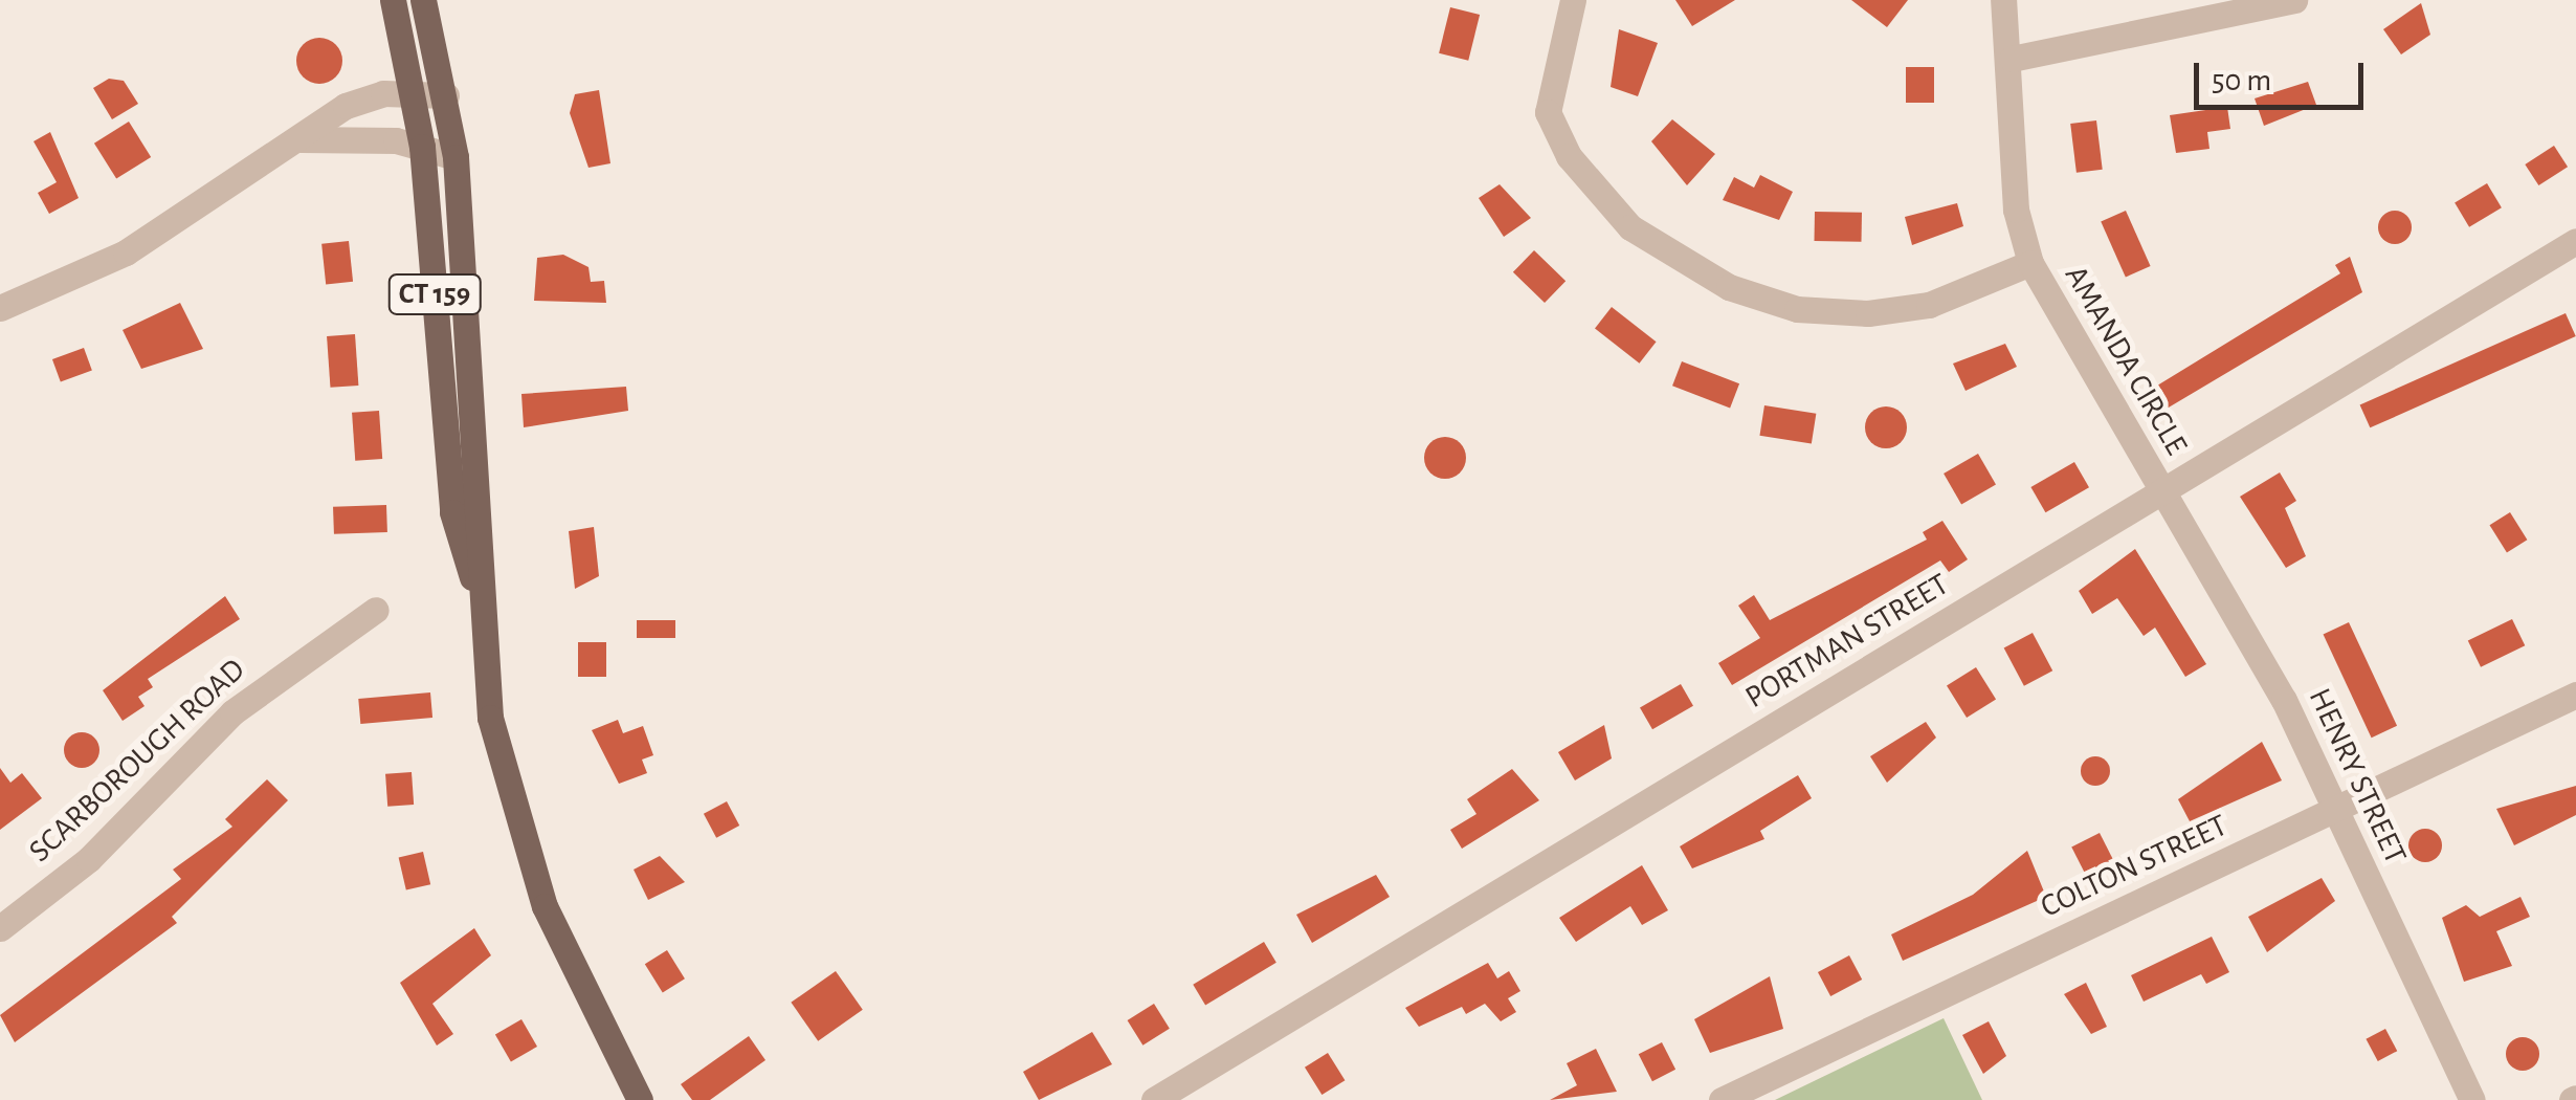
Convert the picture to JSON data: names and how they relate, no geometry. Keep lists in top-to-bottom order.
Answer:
{
  "streets": {
    "main road": ["CT 159"],
    "street": [
      "AMANDA CIRCLE",
      "PORTMAN STREET",
      "SCARBOROUGH ROAD",
      "HENRY STREET",
      "COLTON STREET"
    ]
  },
  "crossings": [
    ["AMANDA CIRCLE", "PORTMAN STREET"],
    ["AMANDA CIRCLE", "HENRY STREET"],
    ["PORTMAN STREET", "HENRY STREET"],
    ["HENRY STREET", "COLTON STREET"]
  ],
  "scale_bar": "50 m"
}
